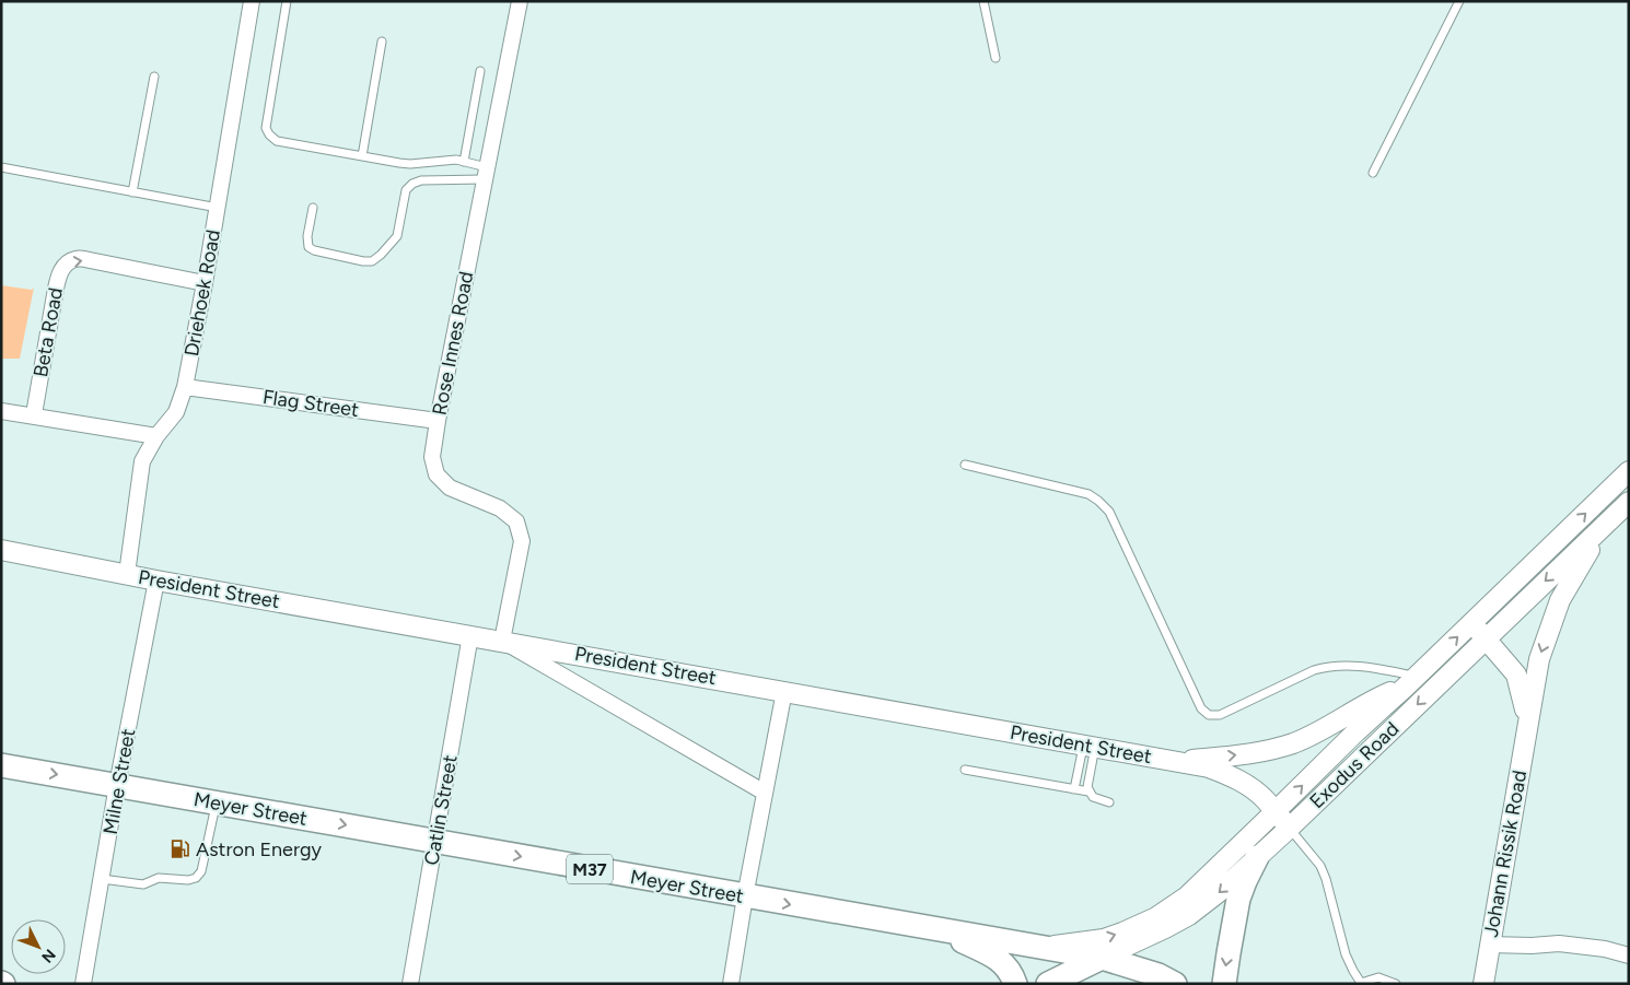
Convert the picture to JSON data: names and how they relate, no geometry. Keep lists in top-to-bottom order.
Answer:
{
  "streets": {
    "main road": ["Exodus Road", "Meyer Street", "M37"],
    "street": [
      "Driehoek Road",
      "Beta Road",
      "Rose Innes Road",
      "Flag Street",
      "President Street",
      "Milne Street",
      "Catlin Street",
      "Johann Rissik Road"
    ]
  },
  "crossings": [
    ["Driehoek Road", "Beta Road"],
    ["Driehoek Road", "Flag Street"],
    ["Driehoek Road", "President Street"],
    ["Rose Innes Road", "Flag Street"],
    ["Rose Innes Road", "President Street"],
    ["President Street", "Exodus Road"],
    ["President Street", "Milne Street"],
    ["President Street", "Catlin Street"],
    ["Exodus Road", "Meyer Street"],
    ["Exodus Road", "Johann Rissik Road"],
    ["Milne Street", "Meyer Street"],
    ["Meyer Street", "Catlin Street"]
  ],
  "one_way": ["Meyer Street", "Johann Rissik Road"],
  "places": {
    "fuel station": ["Astron Energy"]
  },
  "north": "bottom right"
}
